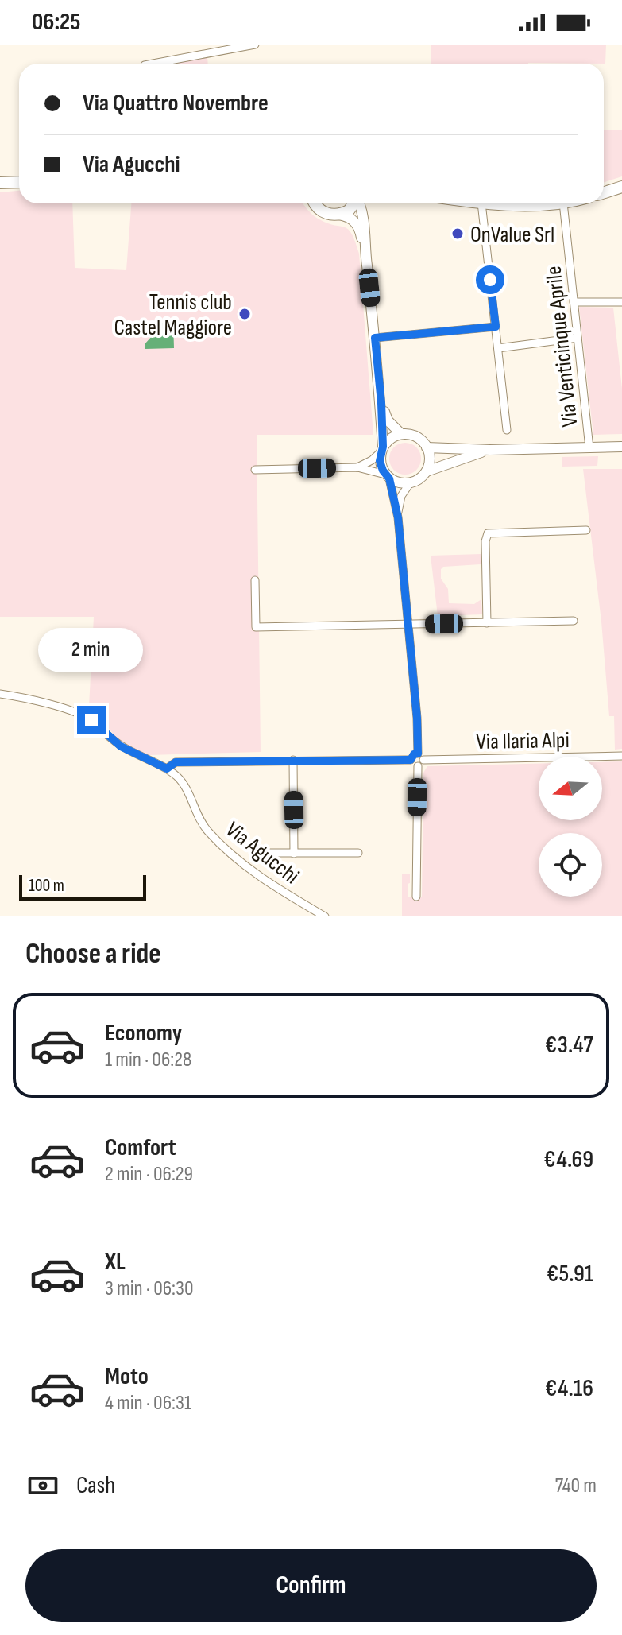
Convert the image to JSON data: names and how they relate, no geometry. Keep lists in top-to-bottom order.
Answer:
{
  "streets": {
    "street": ["Via Venticinque Aprile", "Via Ilaria Alpi", "Via Agucchi"]
  },
  "places": ["OnValue Srl", "Tennis club Castel Maggiore"],
  "scale_bar": "100 m",
  "north": "left",
  "page": {
    "status": "06:25",
    "banner": ["Via Quattro Novembre", "Via Agucchi"],
    "bubble": "2 min",
    "scale": "100 m",
    "heading": "Choose a ride",
    "list": [
      {
        "name": "Economy",
        "note": "1 min · 06:28",
        "value": "€3.47"
      },
      {
        "name": "Comfort",
        "note": "2 min · 06:29",
        "value": "€4.69"
      },
      {
        "name": "XL",
        "note": "3 min · 06:30",
        "value": "€5.91"
      },
      {
        "name": "Moto",
        "note": "4 min · 06:31",
        "value": "€4.16"
      }
    ],
    "pay": ["Cash", "740 m"],
    "buttons": "Confirm"
  }
}
